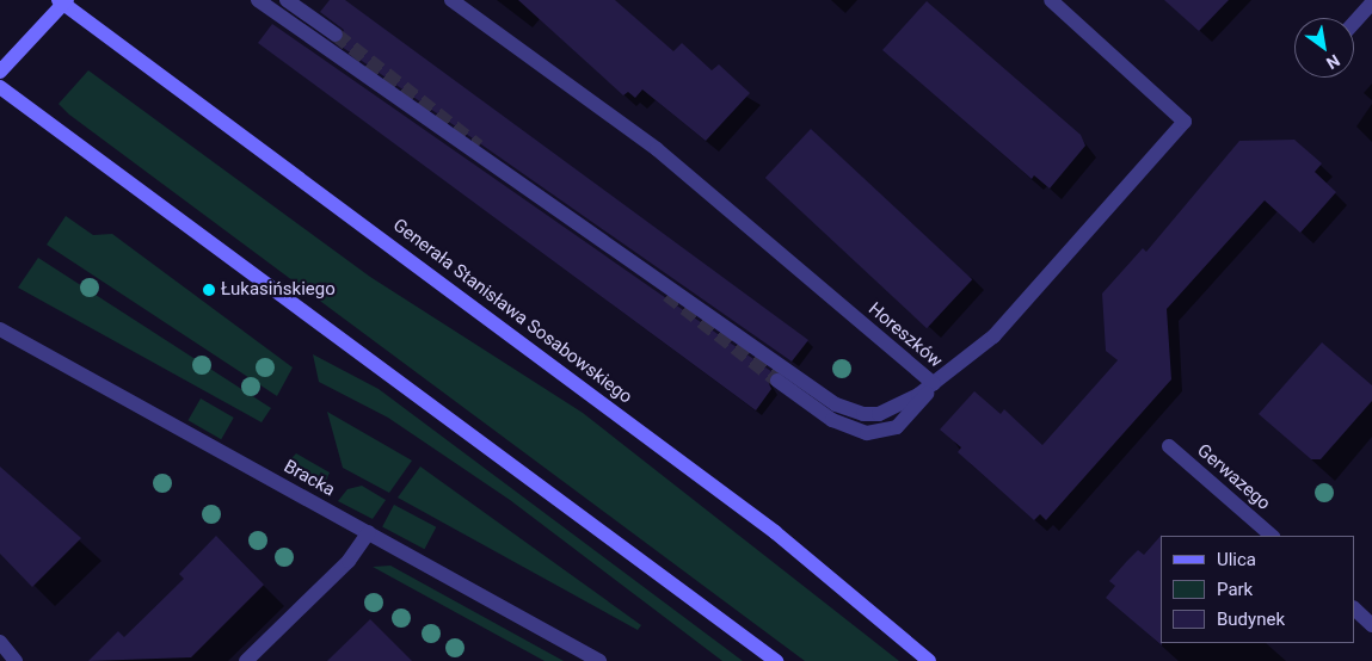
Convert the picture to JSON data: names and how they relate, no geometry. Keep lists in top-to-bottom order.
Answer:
{
  "streets": {
    "main road": ["Generała Stanisława Sosabowskiego"],
    "street": ["Horeszków", "Gerwazego", "Bracka"]
  },
  "places": ["Łukasińskiego"],
  "legend": ["Ulica", "Park", "Budynek"],
  "north": "bottom right"
}
